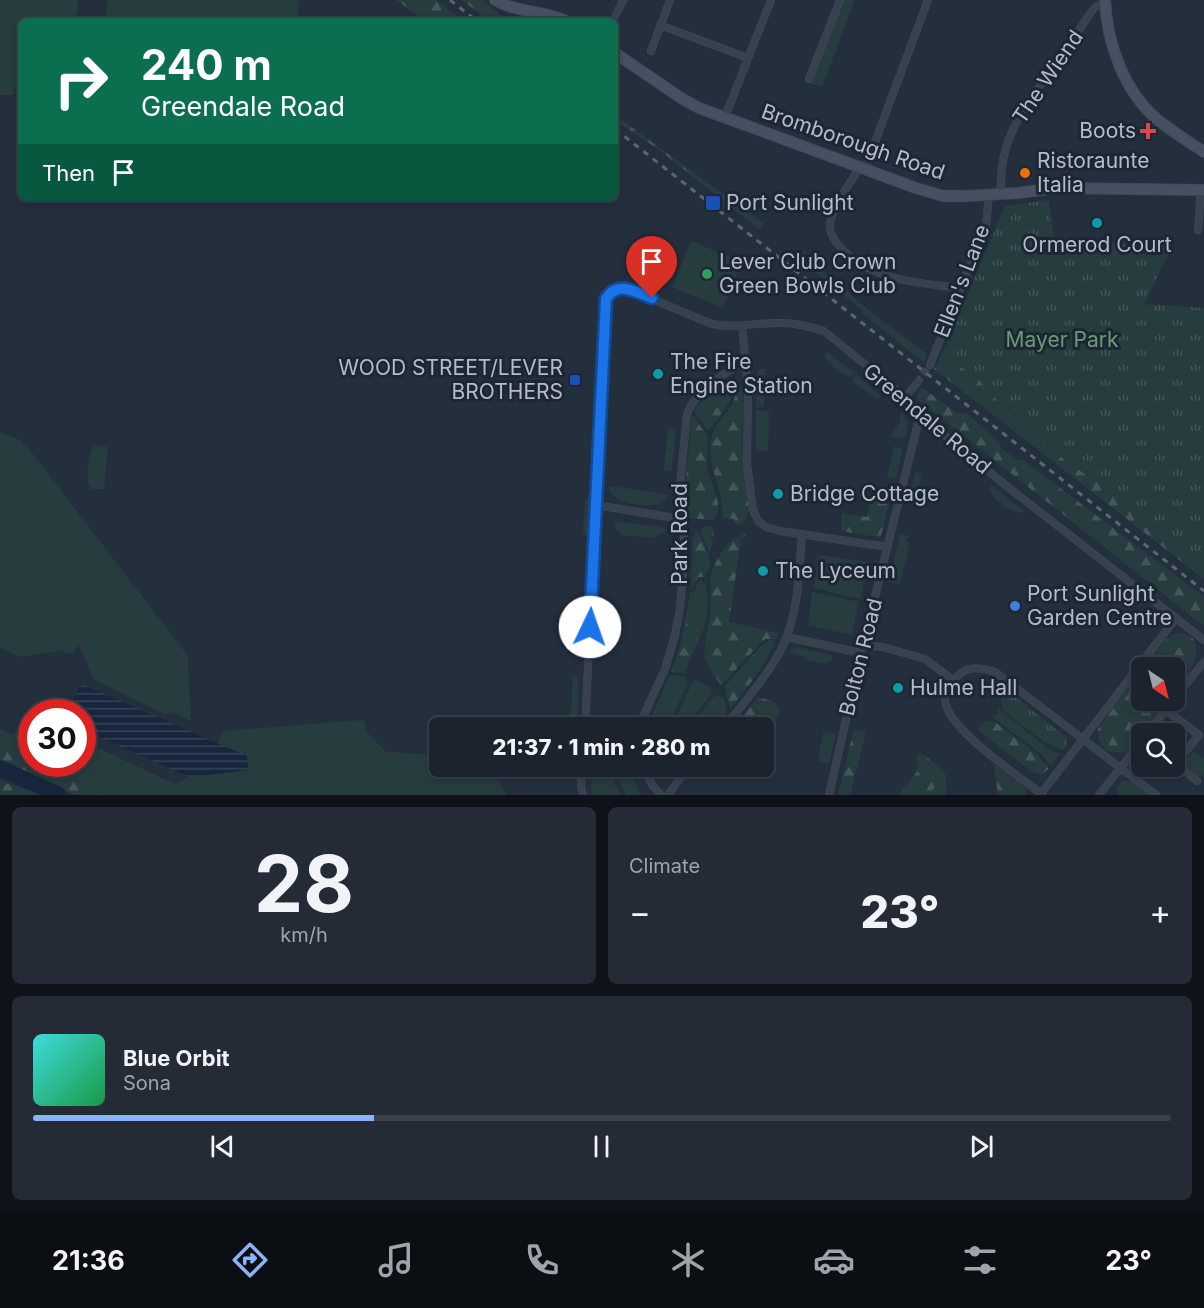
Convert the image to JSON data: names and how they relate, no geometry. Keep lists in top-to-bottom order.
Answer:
{
  "streets": {
    "street": [
      "The Wiend",
      "Bromborough Road",
      "Ellen's Lane",
      "Greendale Road",
      "Park Road",
      "Bolton Road"
    ]
  },
  "crossings": [
    ["The Wiend", "Bromborough Road"],
    ["Bromborough Road", "Ellen's Lane"],
    ["Greendale Road", "Bolton Road"]
  ],
  "parks": ["Mayer Park"],
  "places": {
    "health": ["Boots"],
    "other": [
      "Ristoraunte Italia",
      "Ormerod Court",
      "Lever Club Crown Green Bowls Club",
      "The Fire Engine Station",
      "Bridge Cottage",
      "The Lyceum",
      "Port Sunlight Garden Centre",
      "Hulme Hall"
    ],
    "transit": ["Port Sunlight", "WOOD STREET/LEVER BROTHERS"]
  },
  "north": "bottom right",
  "page": {
    "turn": ["240 m", "Greendale Road"],
    "then": "Then",
    "limit": "30",
    "trip": "21:37 · 1 min · 280 m",
    "tile": [
      ["28", "km/h"],
      "Climate"
    ],
    "heat": ["−", "23°", "+"],
    "song": ["Blue Orbit", "Sona"],
    "tabs": ["21:36", "23°"]
  }
}
